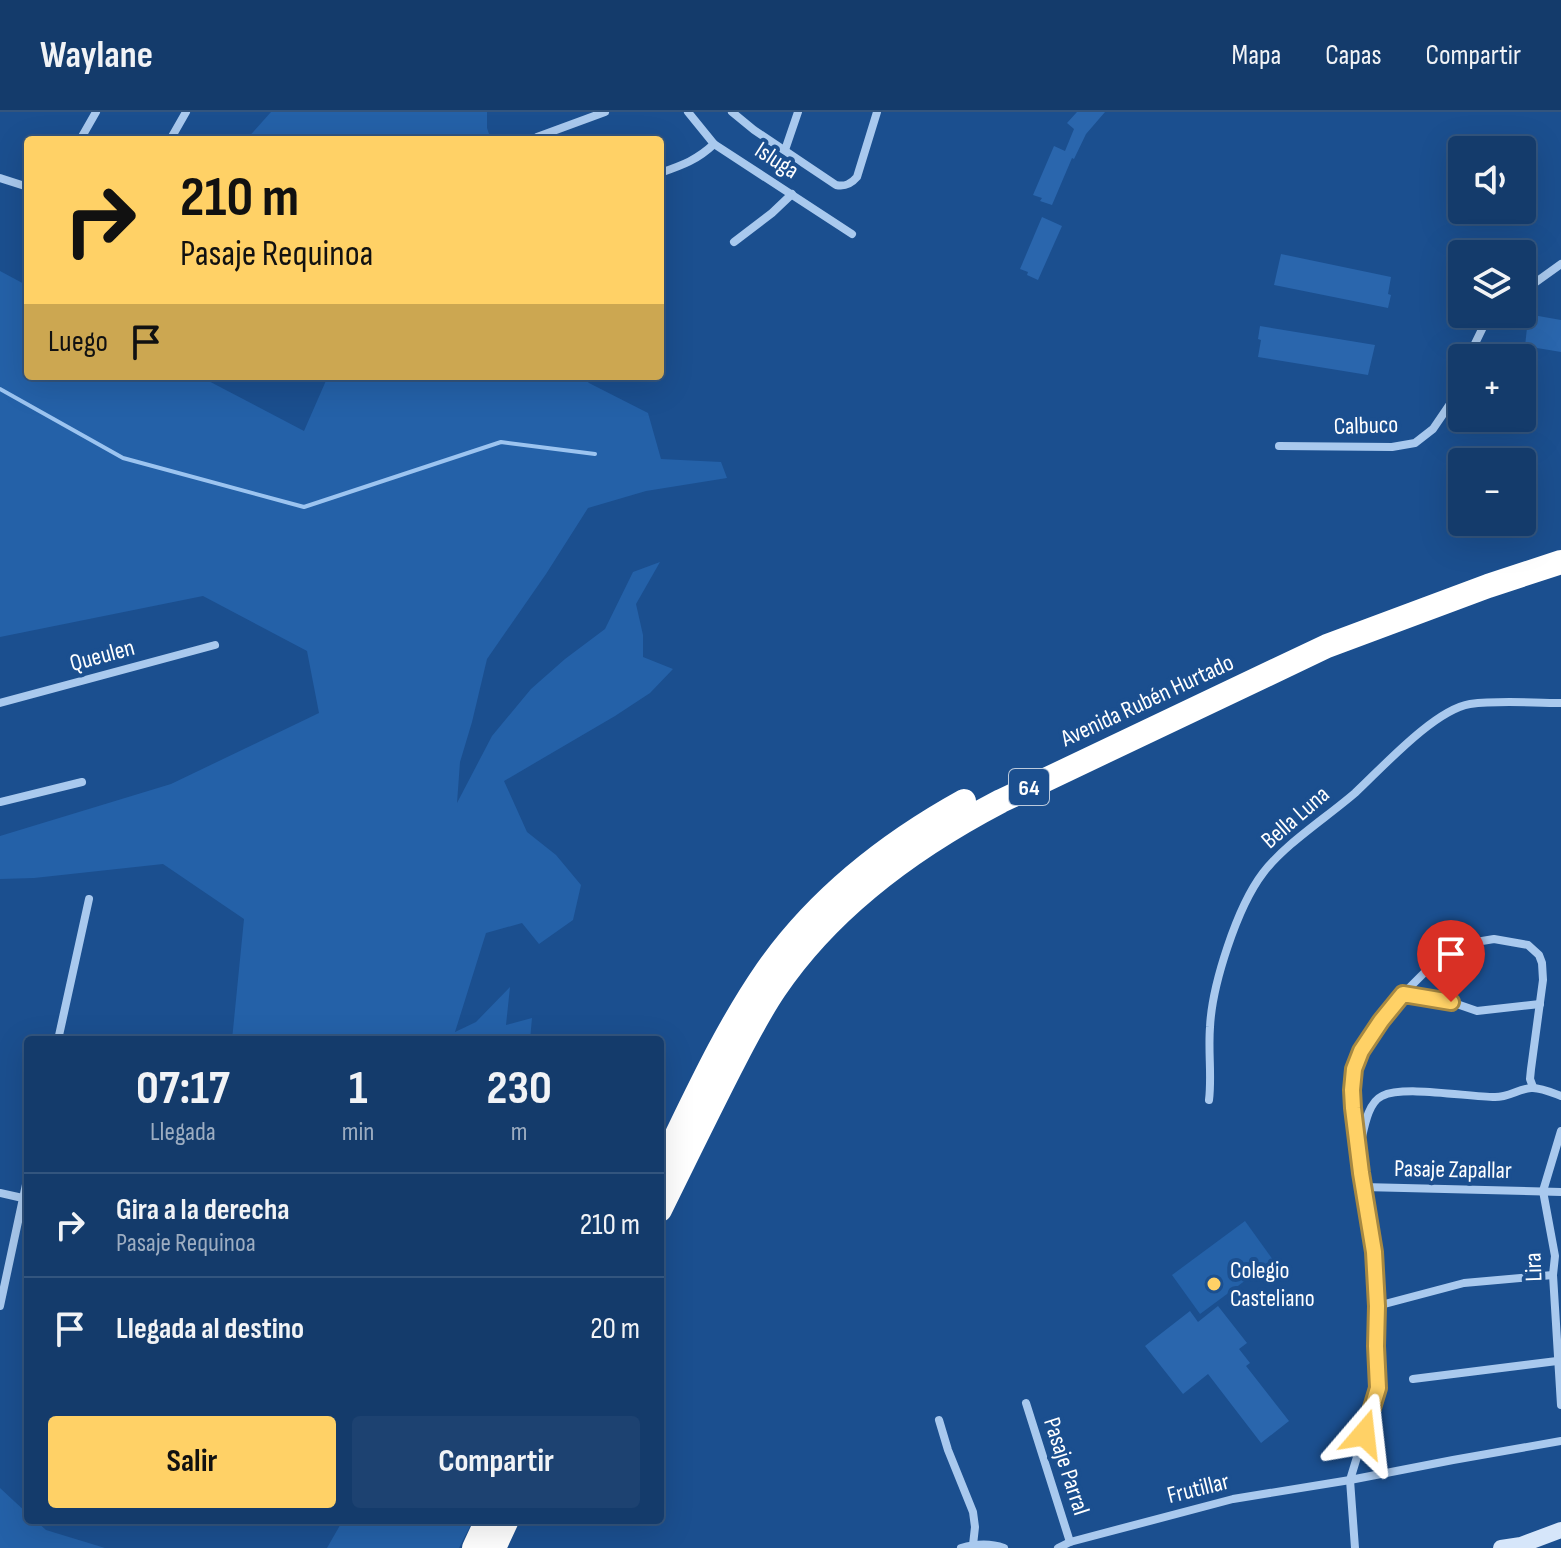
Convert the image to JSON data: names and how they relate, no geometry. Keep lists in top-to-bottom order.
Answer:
{
  "streets": {
    "highway": ["Avenida Rubén Hurtado", "64"],
    "street": [
      "Isluga",
      "Calbuco",
      "Queulen",
      "Bella Luna",
      "Pasaje Zapallar",
      "Lira",
      "Pasaje Parral",
      "Frutillar"
    ]
  },
  "crossings": [
    ["Pasaje Zapallar", "Lira"],
    ["Pasaje Parral", "Frutillar"]
  ],
  "places": ["Colegio Casteliano"],
  "page": {
    "header": "Waylane",
    "nav": ["Mapa", "Capas", "Compartir"],
    "map_buttons": ["+", "−"],
    "turn": ["210 m", "Pasaje Requinoa"],
    "then": "Luego",
    "eta": [
      "07:17",
      "Llegada",
      "1",
      "min",
      "230",
      "m"
    ],
    "list": [
      {
        "name": "Gira a la derecha",
        "note": "Pasaje Requinoa",
        "value": "210 m"
      },
      {
        "name": "Llegada al destino",
        "value": "20 m"
      }
    ],
    "buttons": ["Salir", "Compartir"]
  }
}
